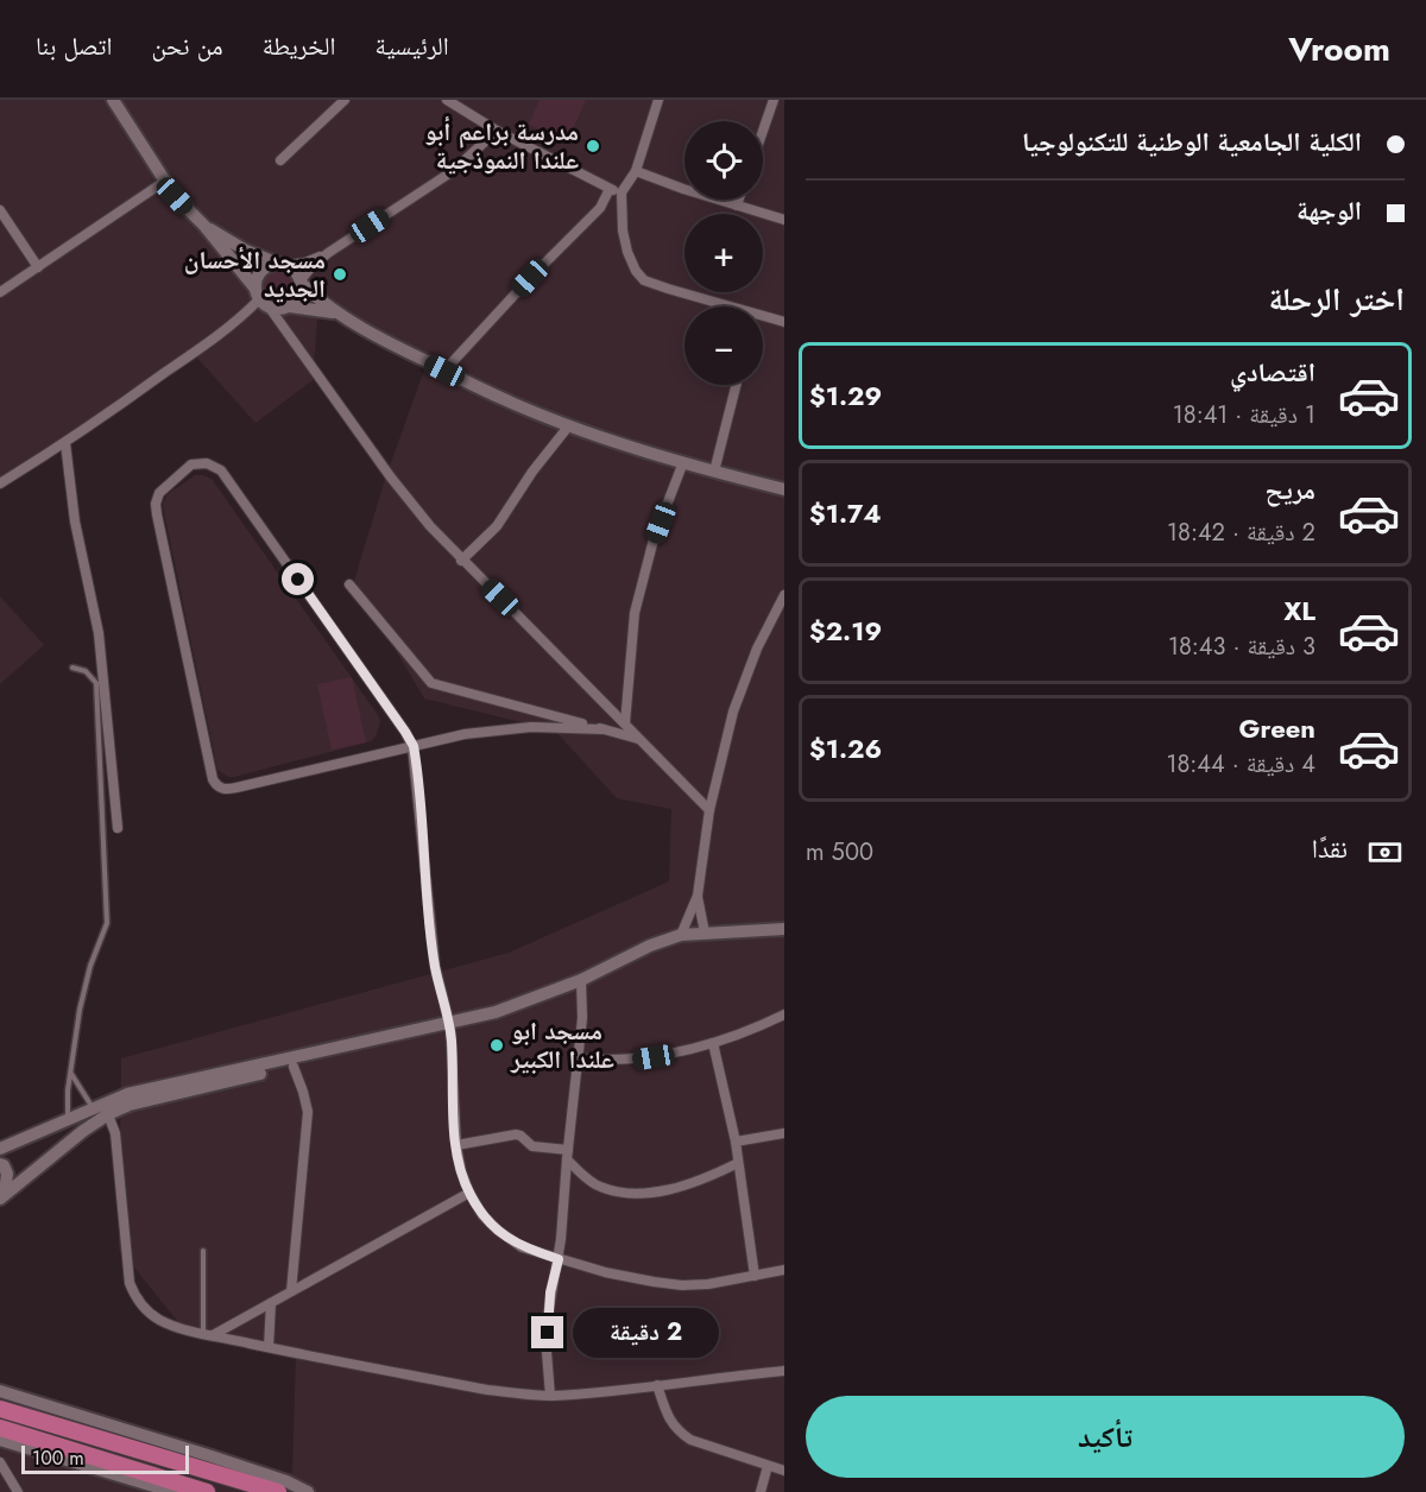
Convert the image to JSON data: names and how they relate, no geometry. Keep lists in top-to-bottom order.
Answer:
{
  "places": ["مدرسة براعم أبو علندا النموذجية", "مسجد الأحسان الجديد", "مسجد ابو علندا الكبير"],
  "scale_bar": "100 m",
  "page": {
    "header": "Vroom",
    "nav": [
      "الرئيسية",
      "الخريطة",
      "من نحن",
      "اتصل بنا"
    ],
    "banner": ["الكلية الجامعية الوطنية للتكنولوجيا", "الوجهة"],
    "map_buttons": ["+", "−"],
    "heading": "اختر الرحلة",
    "list": [
      {
        "name": "اقتصادي",
        "note": "1 دقيقة · 18:41",
        "value": "$1.29"
      },
      {
        "name": "مريح",
        "note": "2 دقيقة · 18:42",
        "value": "$1.74"
      },
      {
        "name": "XL",
        "note": "3 دقيقة · 18:43",
        "value": "$2.19"
      },
      {
        "name": "Green",
        "note": "4 دقيقة · 18:44",
        "value": "$1.26"
      }
    ],
    "pay": ["نقدًا", "500 m"],
    "bubble": "2 دقيقة",
    "buttons": "تأكيد",
    "scale": "100 m"
  }
}
